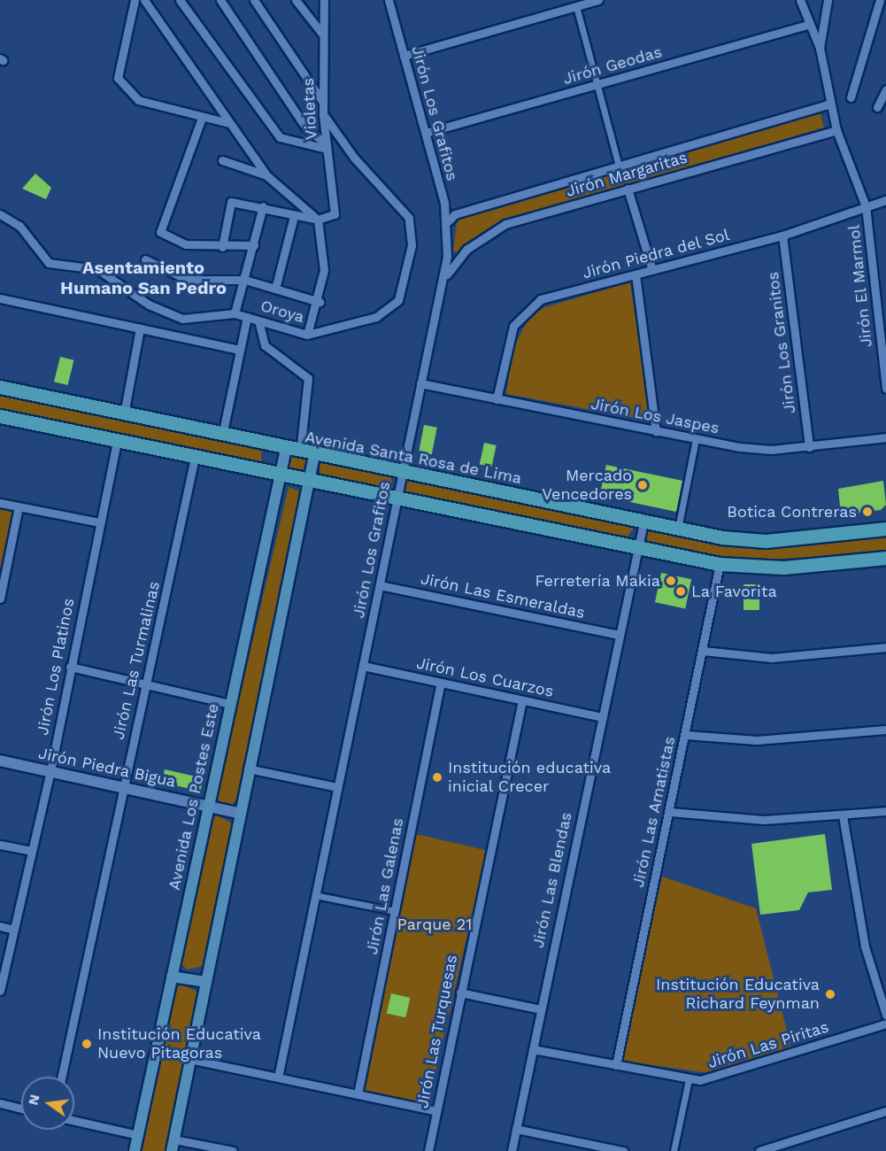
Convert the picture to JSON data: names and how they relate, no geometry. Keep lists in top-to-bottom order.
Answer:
{
  "streets": {
    "main road": ["Avenida Santa Rosa de Lima", "Avenida Los Postes Este"],
    "street": [
      "Jirón Geodas",
      "Violetas",
      "Jirón Los Grafitos",
      "Jirón Margaritas",
      "Jirón Piedra del Sol",
      "Jirón El Marmol",
      "Oroya",
      "Jirón Los Granitos",
      "Jirón Los Jaspes",
      "Jirón Las Esmeraldas",
      "Jirón Las Turmalinas",
      "Jirón Los Platinos",
      "Jirón Los Cuarzos",
      "Jirón Piedra Bigua",
      "Jirón Las Amatistas",
      "Jirón Las Blendas",
      "Jirón Las Galenas",
      "Jirón Las Turquesas",
      "Jirón Las Piritas"
    ]
  },
  "crossings": [
    ["Jirón Geodas", "Jirón Los Grafitos"],
    ["Jirón Geodas", "Jirón El Marmol"],
    ["Violetas", "Oroya"],
    ["Jirón Los Grafitos", "Jirón Margaritas"],
    ["Jirón Los Grafitos", "Jirón Los Jaspes"],
    ["Jirón Los Grafitos", "Avenida Santa Rosa de Lima"],
    ["Jirón Los Grafitos", "Jirón Las Esmeraldas"],
    ["Jirón Los Grafitos", "Jirón Los Cuarzos"],
    ["Jirón Margaritas", "Jirón El Marmol"],
    ["Jirón Piedra del Sol", "Jirón El Marmol"],
    ["Jirón Piedra del Sol", "Jirón Los Granitos"],
    ["Jirón Piedra del Sol", "Jirón Los Jaspes"],
    ["Jirón Los Granitos", "Jirón Los Jaspes"],
    ["Avenida Santa Rosa de Lima", "Avenida Los Postes Este"],
    ["Avenida Santa Rosa de Lima", "Jirón Las Blendas"],
    ["Jirón Las Esmeraldas", "Jirón Las Blendas"],
    ["Jirón Las Turmalinas", "Jirón Piedra Bigua"],
    ["Jirón Los Platinos", "Jirón Piedra Bigua"],
    ["Jirón Los Cuarzos", "Jirón Las Blendas"],
    ["Jirón Los Cuarzos", "Jirón Las Galenas"],
    ["Jirón Los Cuarzos", "Jirón Las Turquesas"],
    ["Jirón Piedra Bigua", "Avenida Los Postes Este"],
    ["Jirón Las Amatistas", "Jirón Las Piritas"],
    ["Jirón Las Blendas", "Jirón Las Piritas"]
  ],
  "districts": ["Asentamiento Humano San Pedro"],
  "parks": ["Parque 21"],
  "places": [
    "Mercado Vencedores",
    "Botica Contreras",
    "Ferretería Makia",
    "La Favorita",
    "Institución educativa inicial Crecer",
    "Institución Educativa Richard Feynman",
    "Institución Educativa Nuevo Pitagoras"
  ],
  "north": "left"
}
